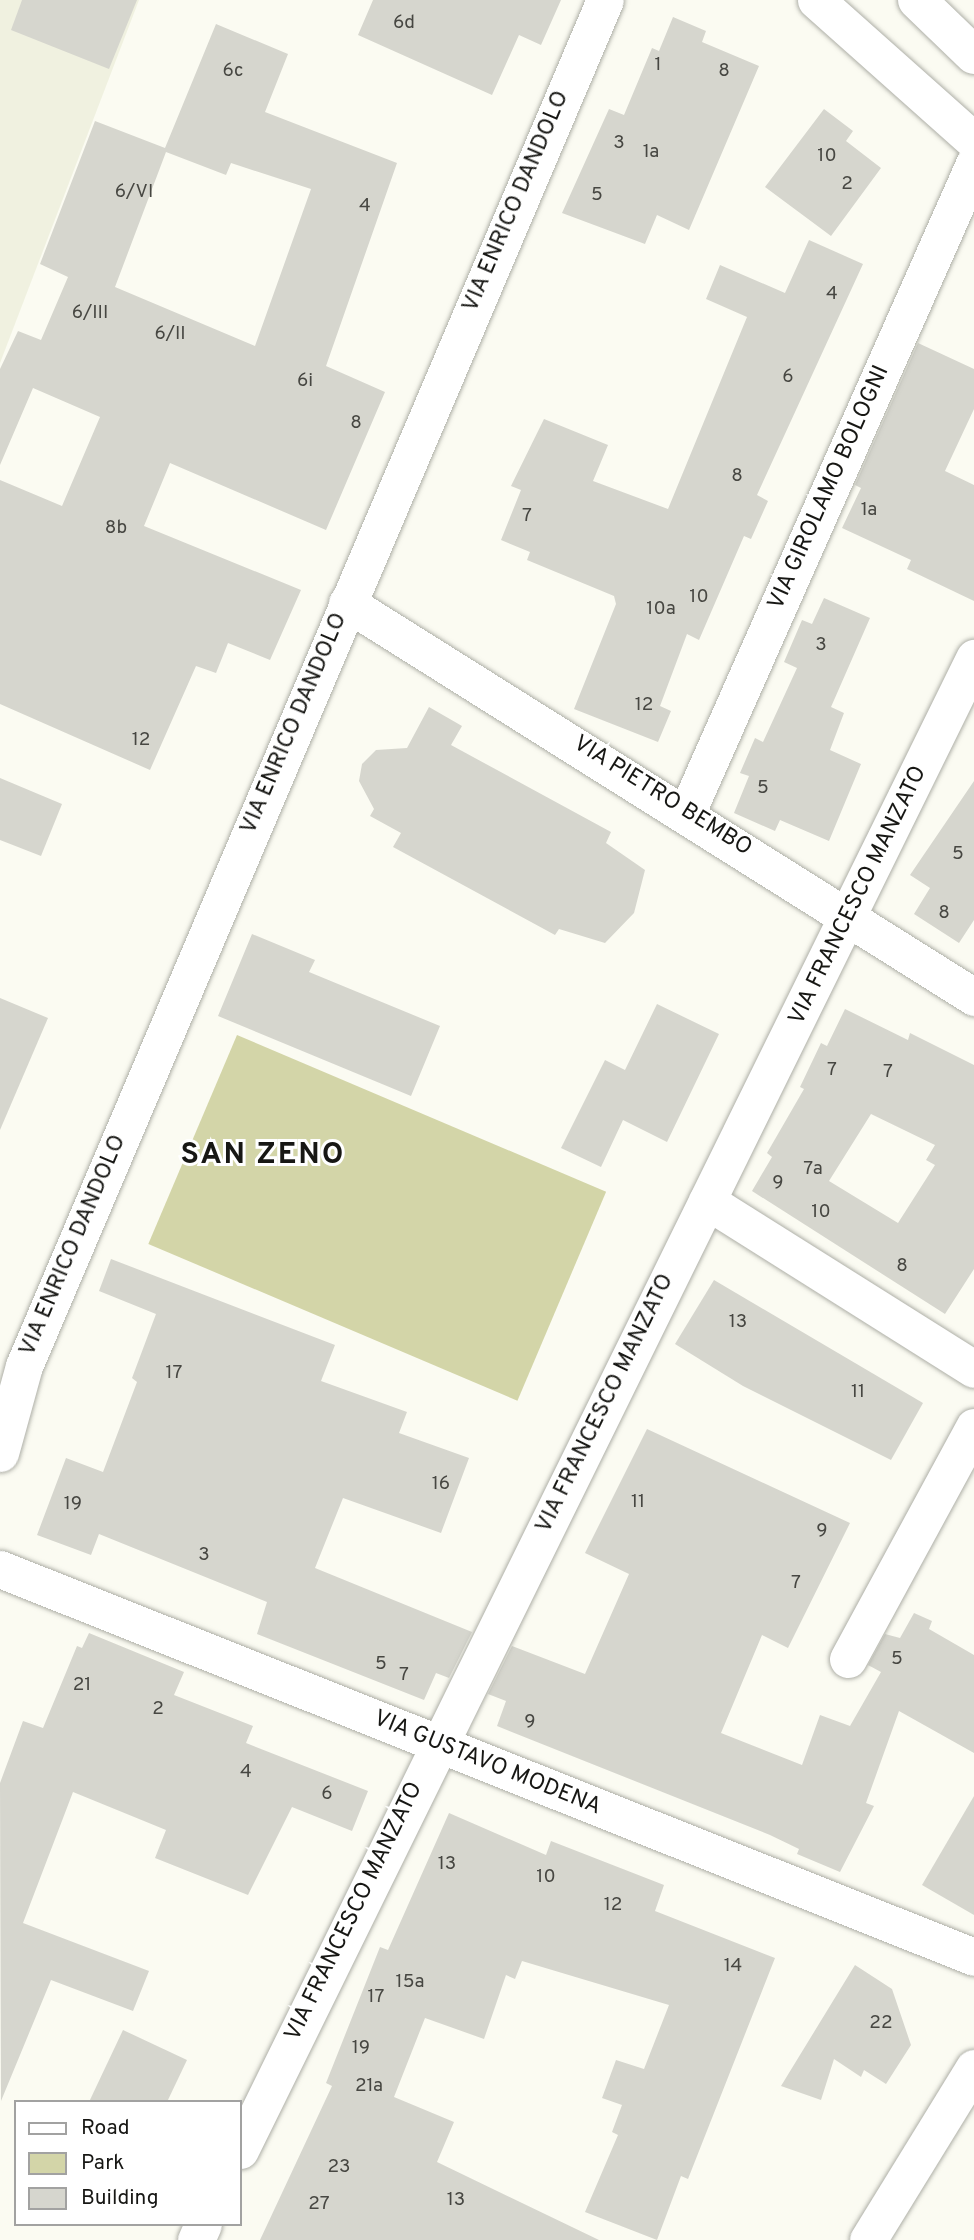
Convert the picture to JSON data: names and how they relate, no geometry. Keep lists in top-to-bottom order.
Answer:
{
  "streets": {
    "street": [
      "VIA ENRICO DANDOLO",
      "VIA GIROLAMO BOLOGNI",
      "VIA PIETRO BEMBO",
      "VIA FRANCESCO MANZATO",
      "VIA GUSTAVO MODENA"
    ]
  },
  "crossings": [
    ["VIA ENRICO DANDOLO", "VIA PIETRO BEMBO"],
    ["VIA GIROLAMO BOLOGNI", "VIA PIETRO BEMBO"],
    ["VIA PIETRO BEMBO", "VIA FRANCESCO MANZATO"],
    ["VIA FRANCESCO MANZATO", "VIA GUSTAVO MODENA"]
  ],
  "districts": ["SAN ZENO"],
  "house_numbers": [
    "6d",
    "1",
    "6c",
    "8",
    "3",
    "1a",
    "10",
    "2",
    "6/VI",
    "5",
    "4",
    "4",
    "6/III",
    "6/II",
    "6",
    "6i",
    "8",
    "8",
    "1a",
    "7",
    "8b",
    "10",
    "10a",
    "3",
    "12",
    "12",
    "5",
    "5",
    "8",
    "7",
    "7",
    "7a",
    "9",
    "10",
    "8",
    "13",
    "17",
    "11",
    "16",
    "11",
    "19",
    "9",
    "3",
    "7",
    "5",
    "5",
    "7",
    "21",
    "2",
    "9",
    "4",
    "6",
    "13",
    "10",
    "12",
    "14",
    "15a",
    "17",
    "22",
    "19",
    "21a",
    "23",
    "13",
    "27"
  ],
  "legend": ["Road", "Park", "Building"]
}
